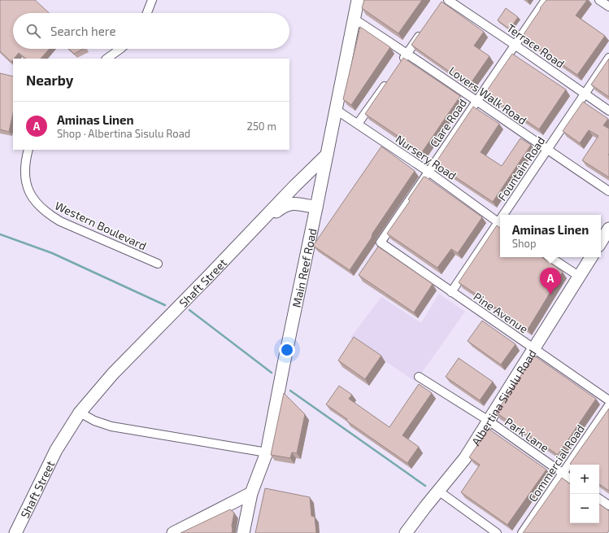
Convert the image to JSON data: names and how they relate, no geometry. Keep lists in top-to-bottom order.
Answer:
{
  "streets": {
    "main road": ["Main Reef Road", "Shaft Street", "Albertina Sisulu Road"],
    "street": [
      "Terrace Road",
      "Lovers Walk Road",
      "Clare Road",
      "Nursery Road",
      "Fountain Road",
      "Western Boulevard",
      "Pine Avenue",
      "Park Lane",
      "Commercial Road"
    ]
  },
  "crossings": [
    ["Terrace Road", "Clare Road"],
    ["Terrace Road", "Fountain Road"],
    ["Lovers Walk Road", "Clare Road"],
    ["Lovers Walk Road", "Fountain Road"],
    ["Lovers Walk Road", "Main Reef Road"],
    ["Clare Road", "Nursery Road"],
    ["Clare Road", "Pine Avenue"],
    ["Nursery Road", "Main Reef Road"],
    ["Fountain Road", "Pine Avenue"],
    ["Main Reef Road", "Shaft Street"],
    ["Pine Avenue", "Albertina Sisulu Road"],
    ["Albertina Sisulu Road", "Park Lane"],
    ["Park Lane", "Commercial Road"]
  ],
  "page": {
    "search": "Search here",
    "heading": "Nearby",
    "list": [
      {
        "mark": "A",
        "name": "Aminas Linen",
        "note": "Shop · Albertina Sisulu Road",
        "value": "250 m"
      }
    ],
    "popup": ["Aminas Linen", "Shop"],
    "pins": "A",
    "map_buttons": ["+", "−"]
  }
}
